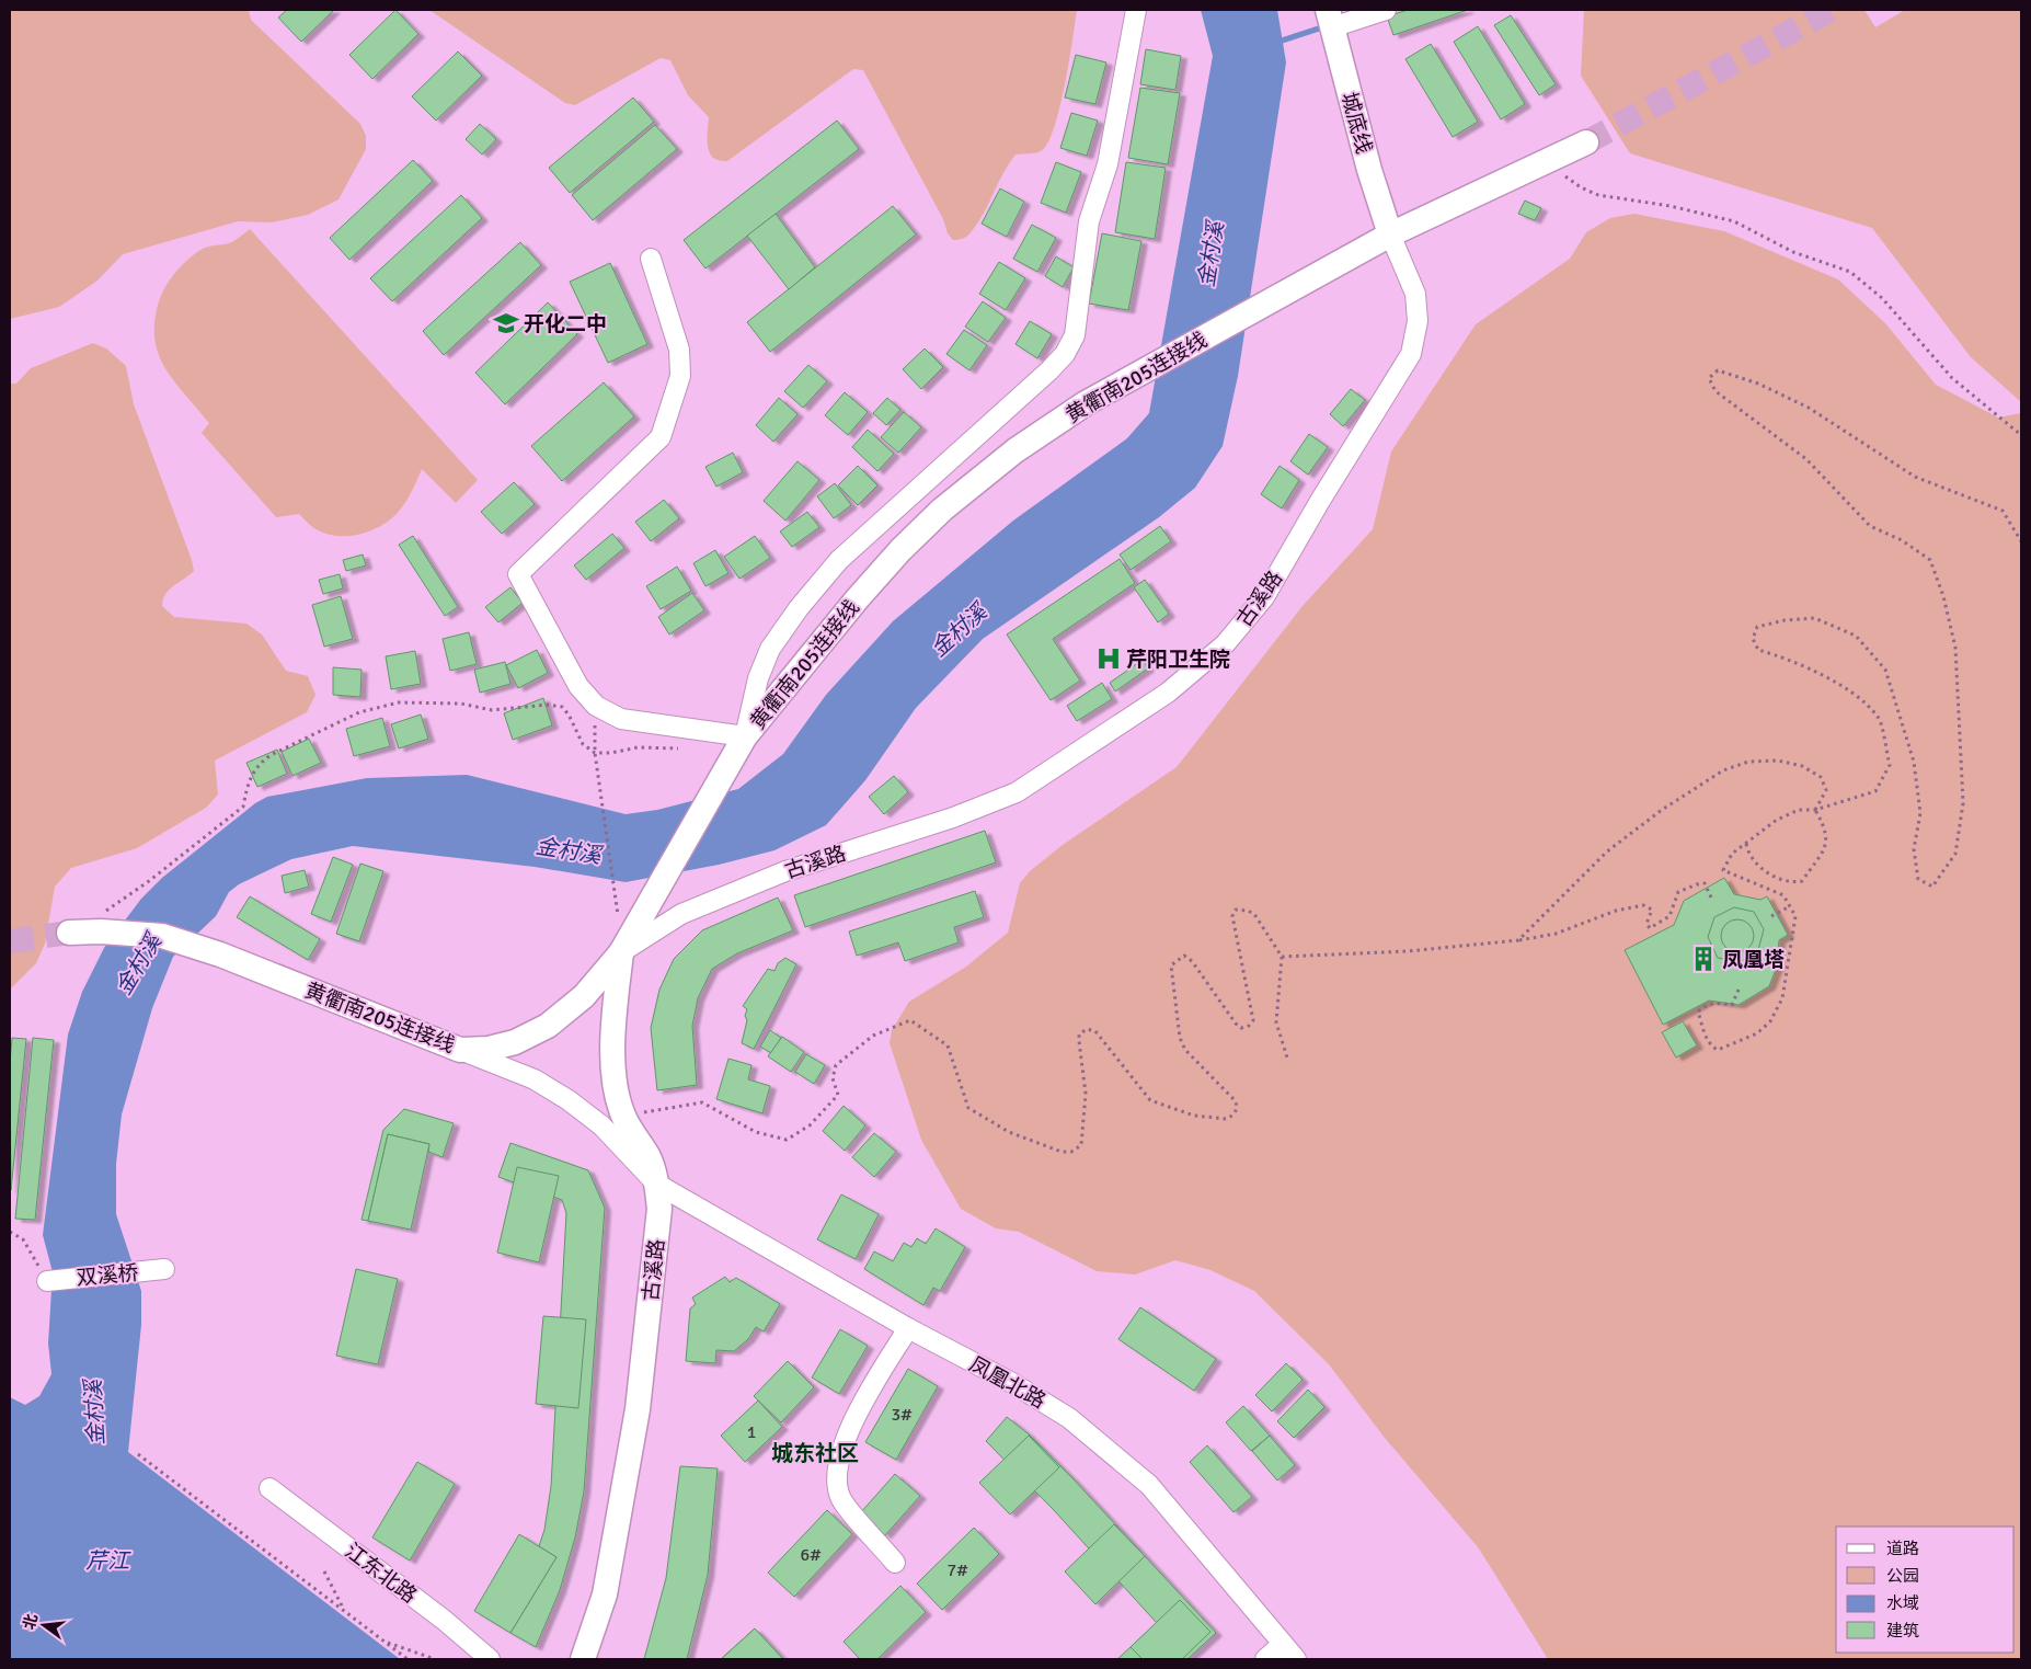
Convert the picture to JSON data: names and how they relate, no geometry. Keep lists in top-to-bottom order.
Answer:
{
  "streets": {
    "main road": ["城底线", "黄衢南205连接线", "古溪路"],
    "street": ["双溪桥", "凤凰北路", "江东北路"]
  },
  "crossings": [
    ["城底线", "黄衢南205连接线"],
    ["城底线", "古溪路"],
    ["黄衢南205连接线", "古溪路"],
    ["黄衢南205连接线", "凤凰北路"],
    ["古溪路", "凤凰北路"]
  ],
  "districts": ["城东社区"],
  "water": ["金村溪", "芹江"],
  "places": {
    "school or university": ["开化二中"],
    "hospital": ["芹阳卫生院"],
    "building": ["凤凰塔"]
  },
  "house_numbers": [
    "3#",
    "1",
    "6#",
    "7#"
  ],
  "legend": [
    "道路",
    "公园",
    "水域",
    "建筑"
  ],
  "north": "left"
}
